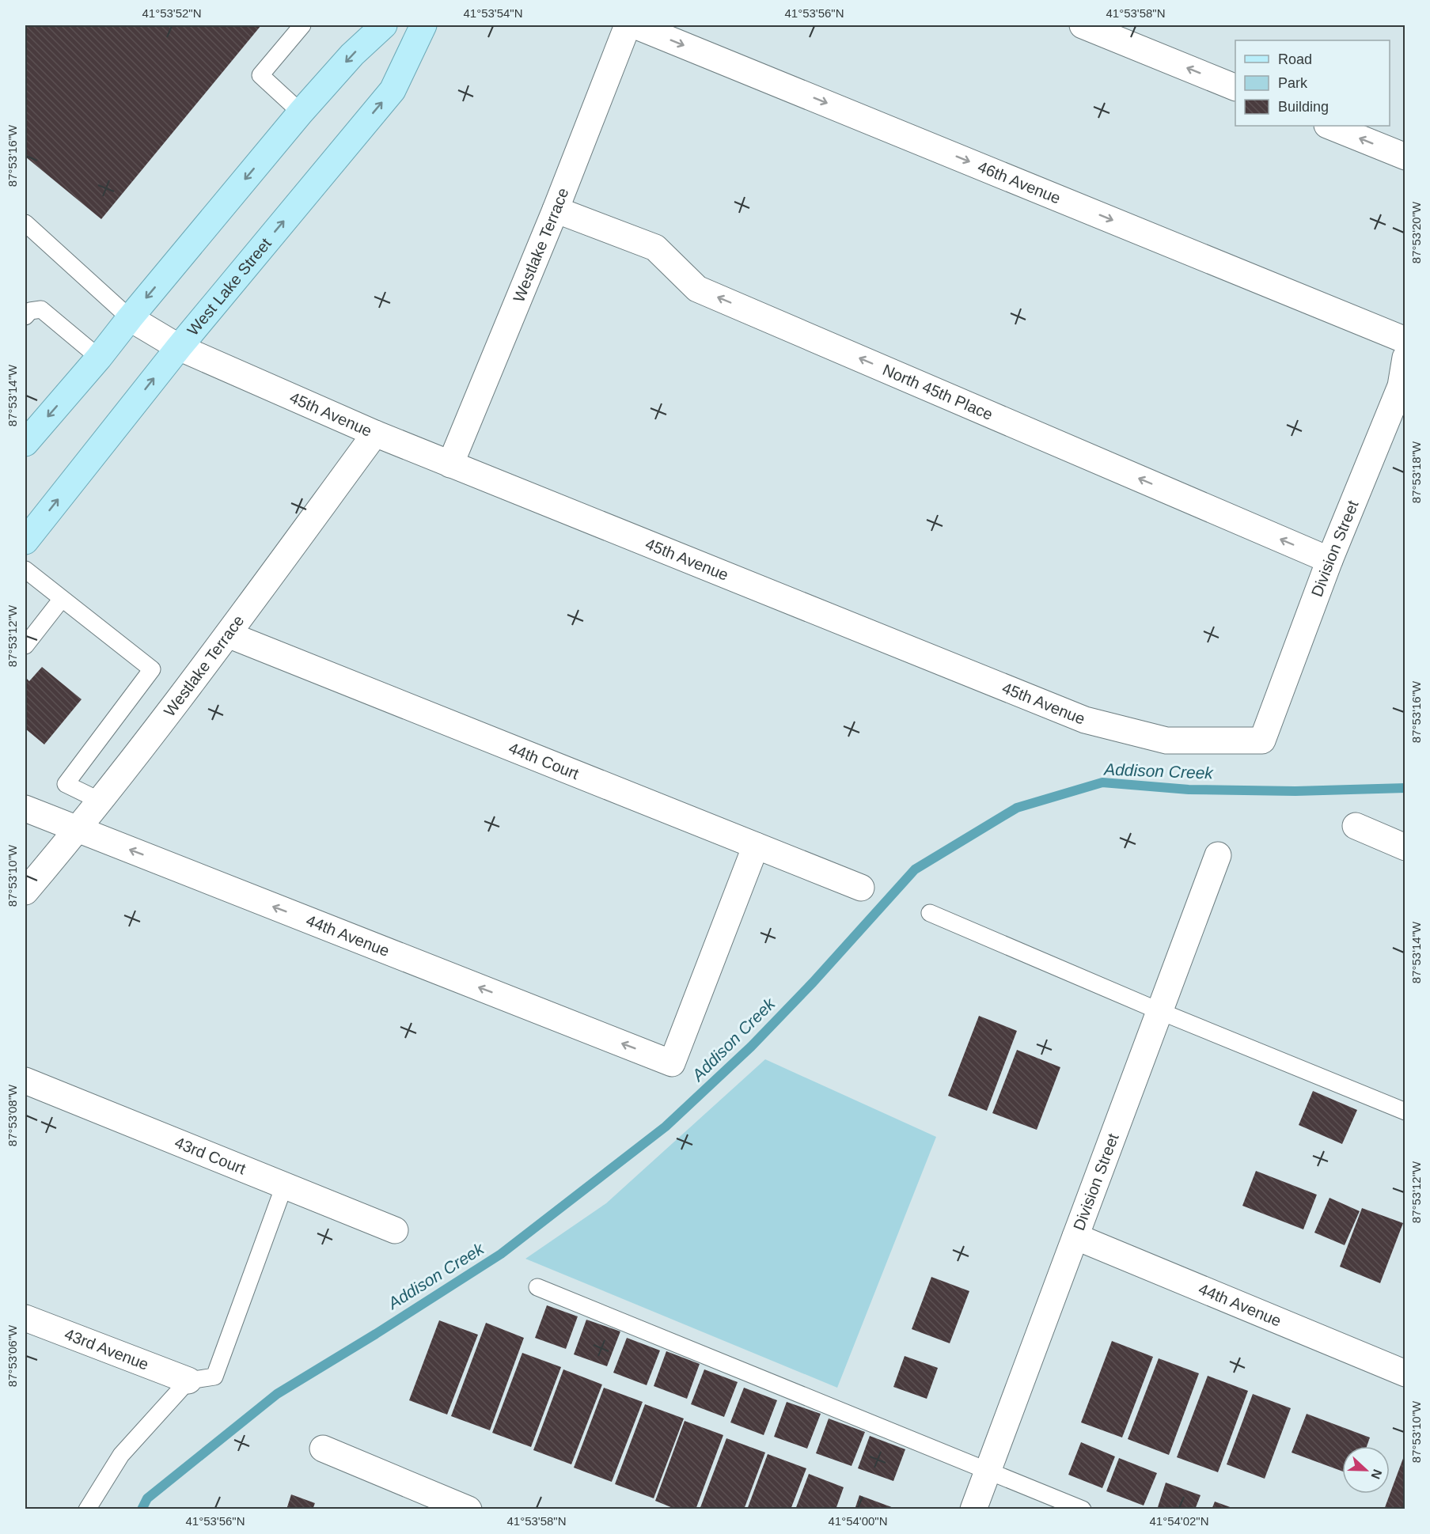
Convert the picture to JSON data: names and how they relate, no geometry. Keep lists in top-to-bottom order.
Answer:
{
  "streets": {
    "main road": ["West Lake Street"],
    "street": [
      "46th Avenue",
      "Westlake Terrace",
      "North 45th Place",
      "45th Avenue",
      "Division Street",
      "44th Court",
      "44th Avenue",
      "43rd Court",
      "43rd Avenue"
    ]
  },
  "crossings": [
    ["Westlake Terrace", "North 45th Place"],
    ["Westlake Terrace", "45th Avenue"],
    ["Westlake Terrace", "44th Court"],
    ["Westlake Terrace", "44th Avenue"],
    ["West Lake Street", "45th Avenue"],
    ["North 45th Place", "Division Street"],
    ["45th Avenue", "Division Street"],
    ["Division Street", "44th Avenue"],
    ["44th Court", "44th Avenue"]
  ],
  "one_way": ["46th Avenue", "North 45th Place"],
  "water": ["Addison Creek"],
  "legend": ["Road", "Park", "Building"],
  "north": "right",
  "coordinates": [
    "41°53'52\"N",
    "41°53'54\"N",
    "41°53'56\"N",
    "41°53'58\"N",
    "87°53'16\"W",
    "87°53'20\"W",
    "87°53'14\"W",
    "87°53'18\"W",
    "87°53'12\"W",
    "87°53'10\"W",
    "87°53'08\"W",
    "87°53'06\"W",
    "41°54'00\"N",
    "41°54'02\"N"
  ]
}
